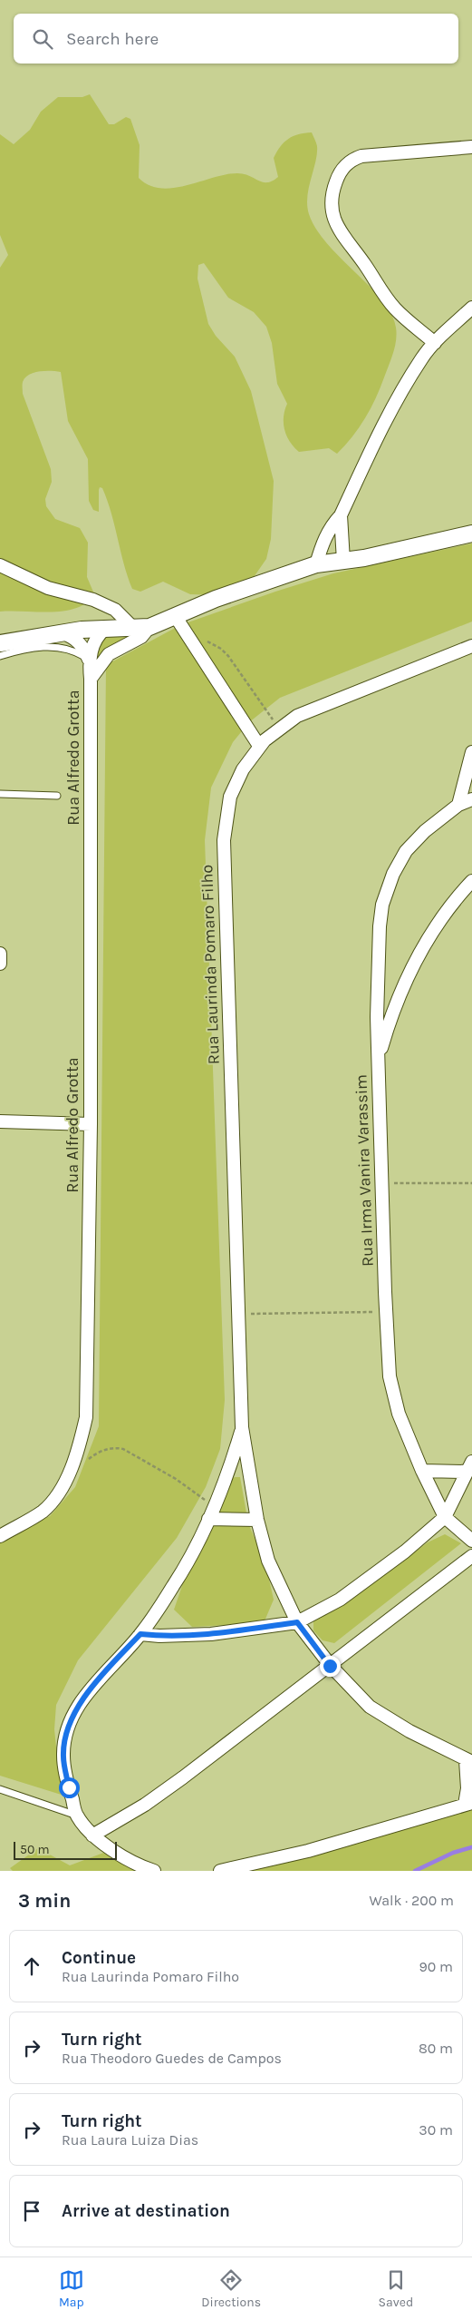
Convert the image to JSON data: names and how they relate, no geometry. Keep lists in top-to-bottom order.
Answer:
{
  "streets": {
    "street": ["Rua Alfredo Grotta", "Rua Laurinda Pomaro Filho", "Rua Irma Vanira Varassim"]
  },
  "scale_bar": "50 m",
  "page": {
    "search": "Search here",
    "scale": "50 m",
    "heading": ["3 min", "Walk · 200 m"],
    "list": [
      ["Continue", "Rua Laurinda Pomaro Filho", "90 m"],
      ["Turn right", "Rua Theodoro Guedes de Campos", "80 m"],
      ["Turn right", "Rua Laura Luiza Dias", "30 m"],
      "Arrive at destination"
    ],
    "nav": ["Map", "Directions", "Saved"]
  }
}
